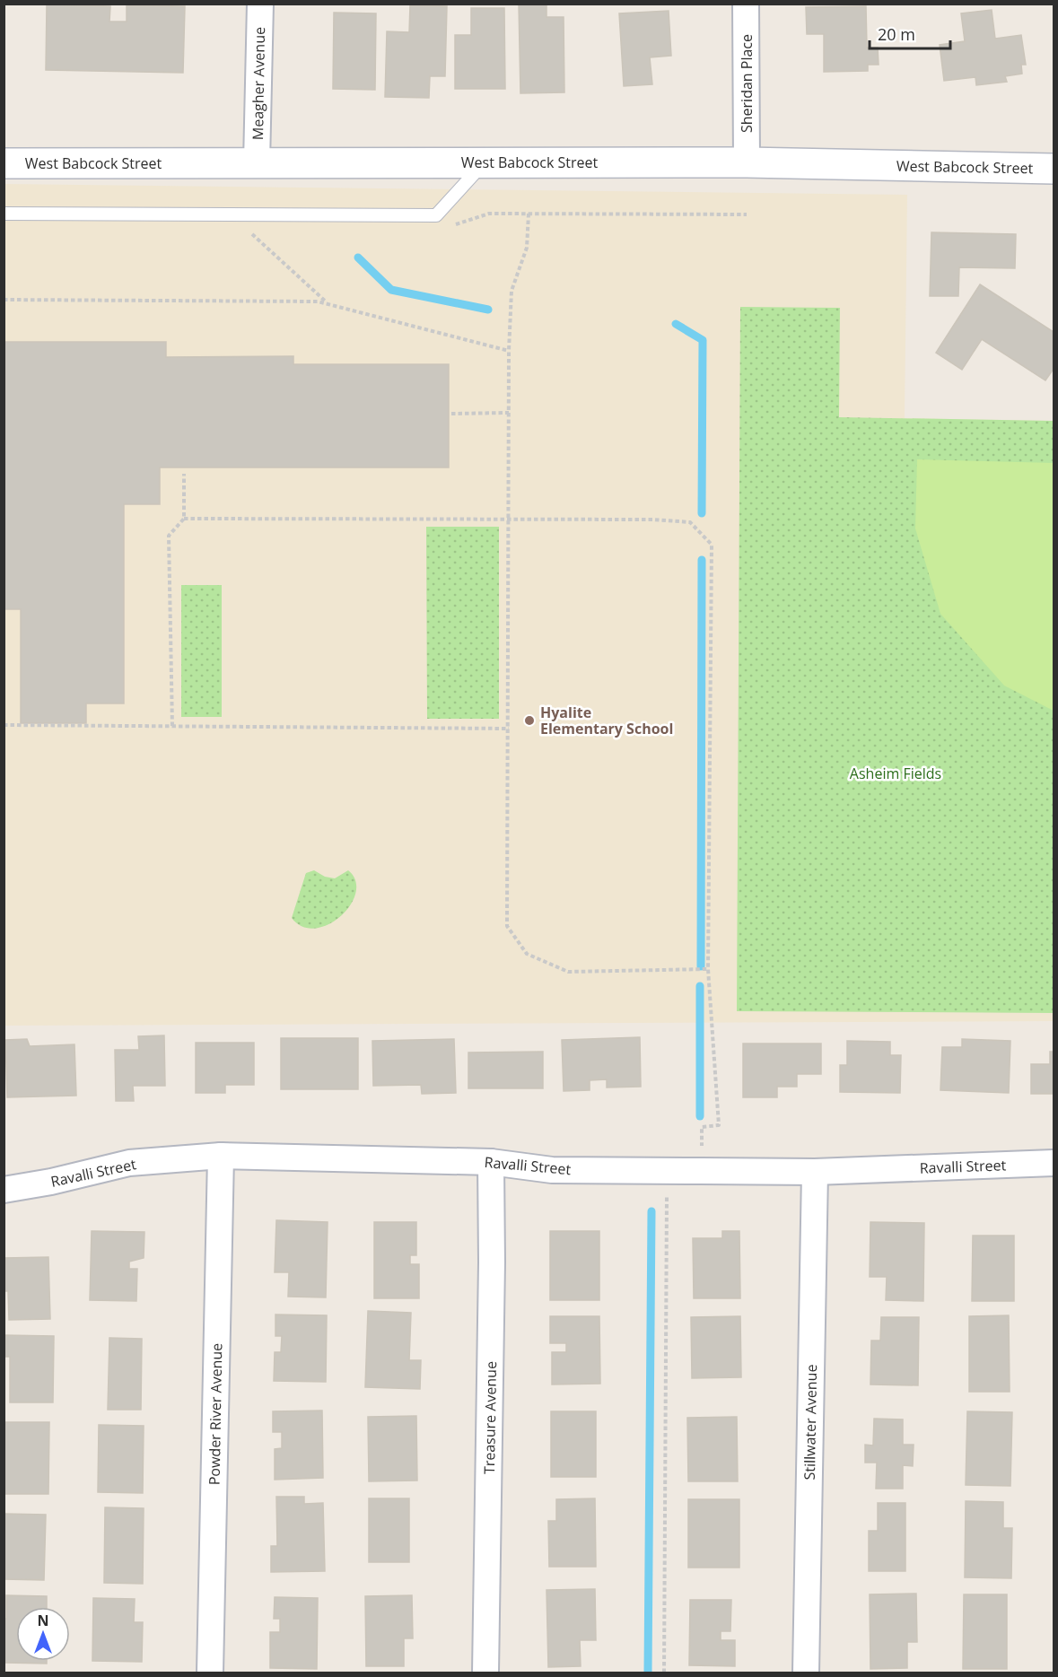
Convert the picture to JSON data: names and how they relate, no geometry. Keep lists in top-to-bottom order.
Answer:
{
  "streets": {
    "street": [
      "Meagher Avenue",
      "Sheridan Place",
      "West Babcock Street",
      "Ravalli Street",
      "Powder River Avenue",
      "Treasure Avenue",
      "Stillwater Avenue"
    ]
  },
  "crossings": [
    ["Meagher Avenue", "West Babcock Street"],
    ["Sheridan Place", "West Babcock Street"],
    ["Ravalli Street", "Powder River Avenue"],
    ["Ravalli Street", "Treasure Avenue"],
    ["Ravalli Street", "Stillwater Avenue"]
  ],
  "parks": ["Asheim Fields"],
  "places": ["Hyalite Elementary School"],
  "scale_bar": "20 m",
  "north": "top"
}
